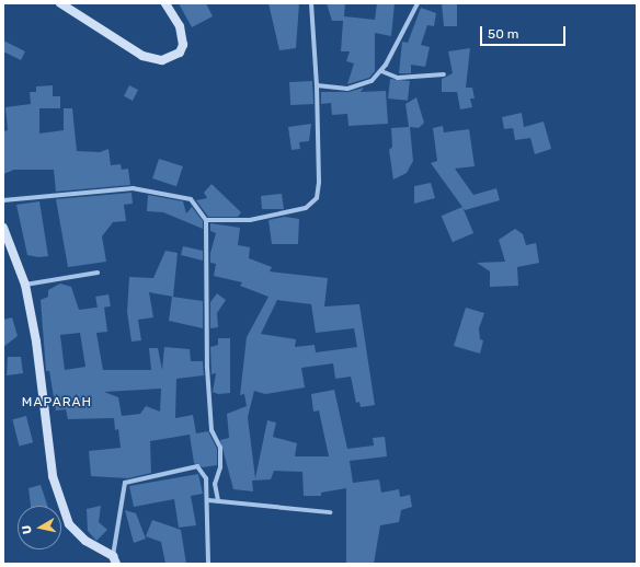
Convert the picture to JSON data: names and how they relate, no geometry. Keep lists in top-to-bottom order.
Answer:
{
  "districts": ["MAPARAH"],
  "scale_bar": "50 m",
  "north": "left"
}
